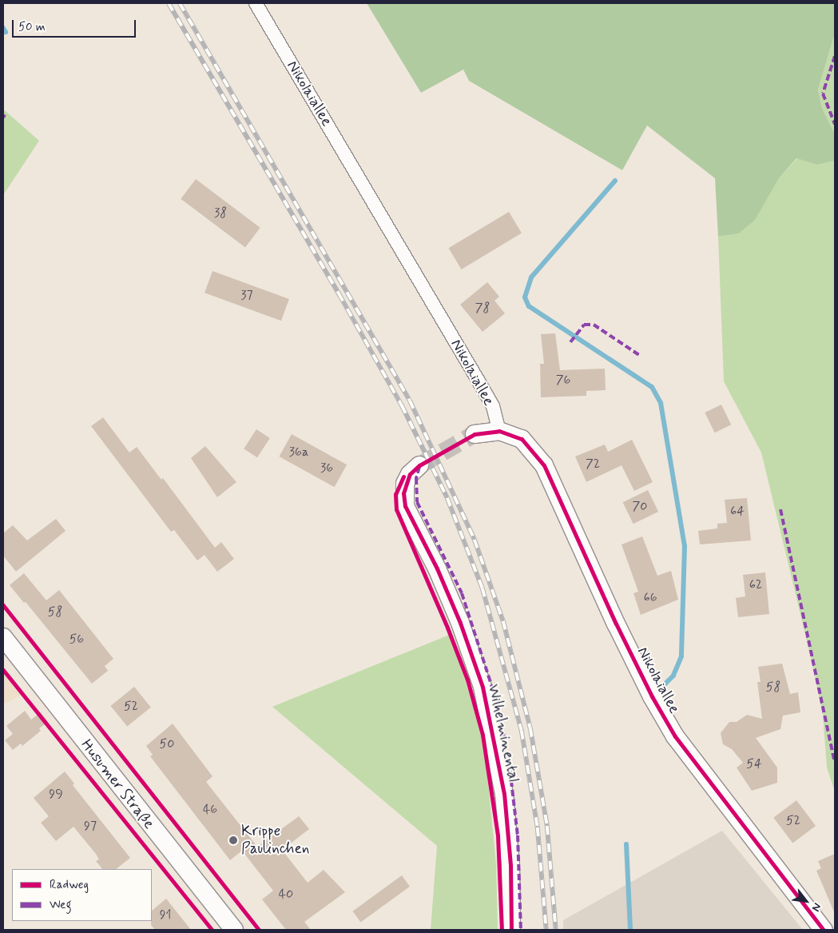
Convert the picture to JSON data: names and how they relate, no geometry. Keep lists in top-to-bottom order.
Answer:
{
  "streets": {
    "street": ["Nikolaiallee", "Wilhelminental", "Husumer Straße"]
  },
  "places": ["Krippe Paulinchen"],
  "house_numbers": [
    "38",
    "37",
    "78",
    "76",
    "36a",
    "72",
    "36",
    "70",
    "64",
    "62",
    "66",
    "58",
    "56",
    "58",
    "52",
    "50",
    "54",
    "99",
    "46",
    "52",
    "97",
    "40",
    "91"
  ],
  "legend": ["Radweg", "Weg"],
  "scale_bar": "50 m",
  "north": "bottom right"
}
